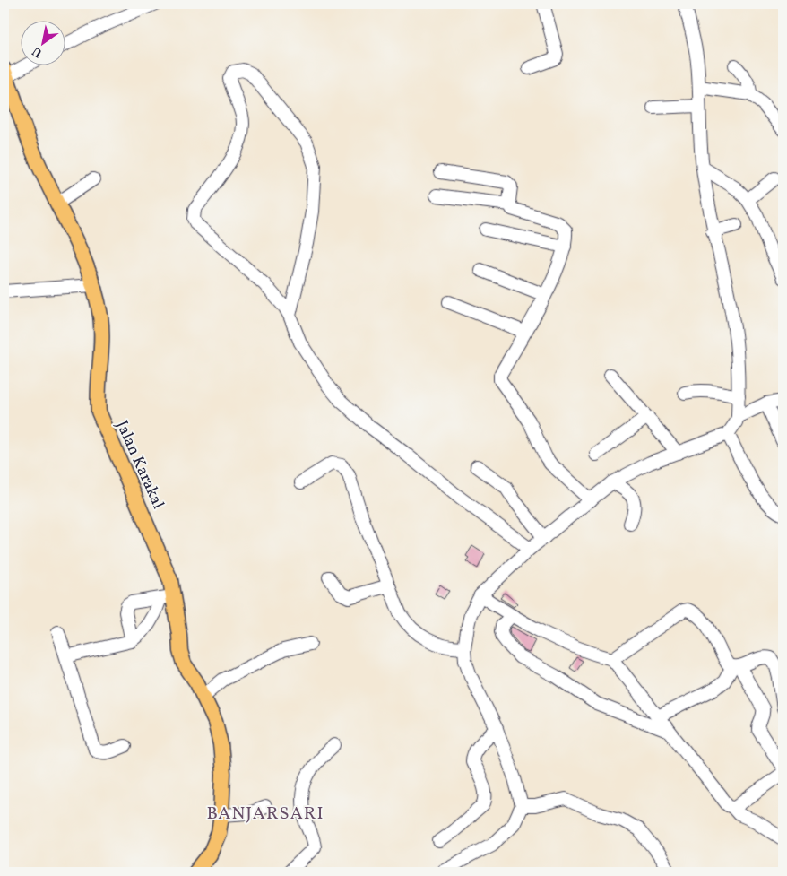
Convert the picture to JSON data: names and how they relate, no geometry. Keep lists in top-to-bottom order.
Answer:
{
  "streets": {
    "main road": ["Jalan Karakal"]
  },
  "districts": ["BANJARSARI"],
  "north": "bottom left"
}
